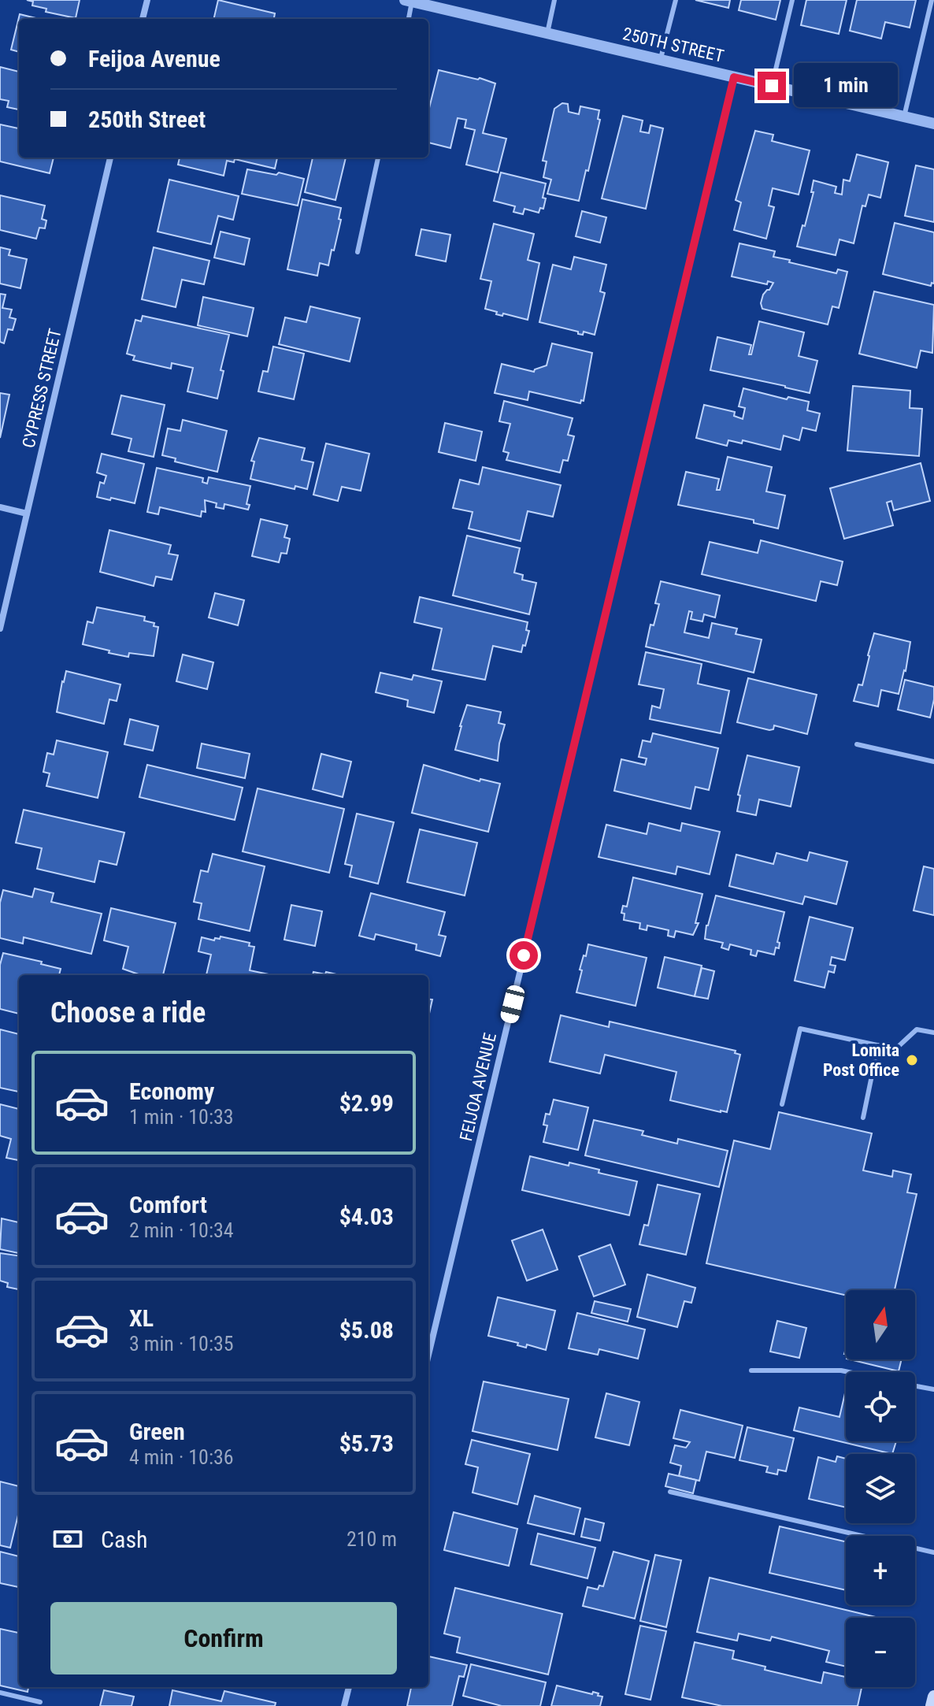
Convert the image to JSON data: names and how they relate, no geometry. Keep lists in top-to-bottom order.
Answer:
{
  "streets": {
    "street": ["250TH STREET", "CYPRESS STREET", "FEIJOA AVENUE"]
  },
  "crossings": [
    ["250TH STREET", "FEIJOA AVENUE"]
  ],
  "places": ["Lomita Post Office"],
  "north": "top",
  "page": {
    "banner": ["Feijoa Avenue", "250th Street"],
    "bubble": "1 min",
    "heading": "Choose a ride",
    "list": [
      {
        "name": "Economy",
        "note": "1 min · 10:33",
        "value": "$2.99"
      },
      {
        "name": "Comfort",
        "note": "2 min · 10:34",
        "value": "$4.03"
      },
      {
        "name": "XL",
        "note": "3 min · 10:35",
        "value": "$5.08"
      },
      {
        "name": "Green",
        "note": "4 min · 10:36",
        "value": "$5.73"
      }
    ],
    "map_buttons": ["+", "−"],
    "pay": ["Cash", "210 m"],
    "buttons": "Confirm"
  }
}
